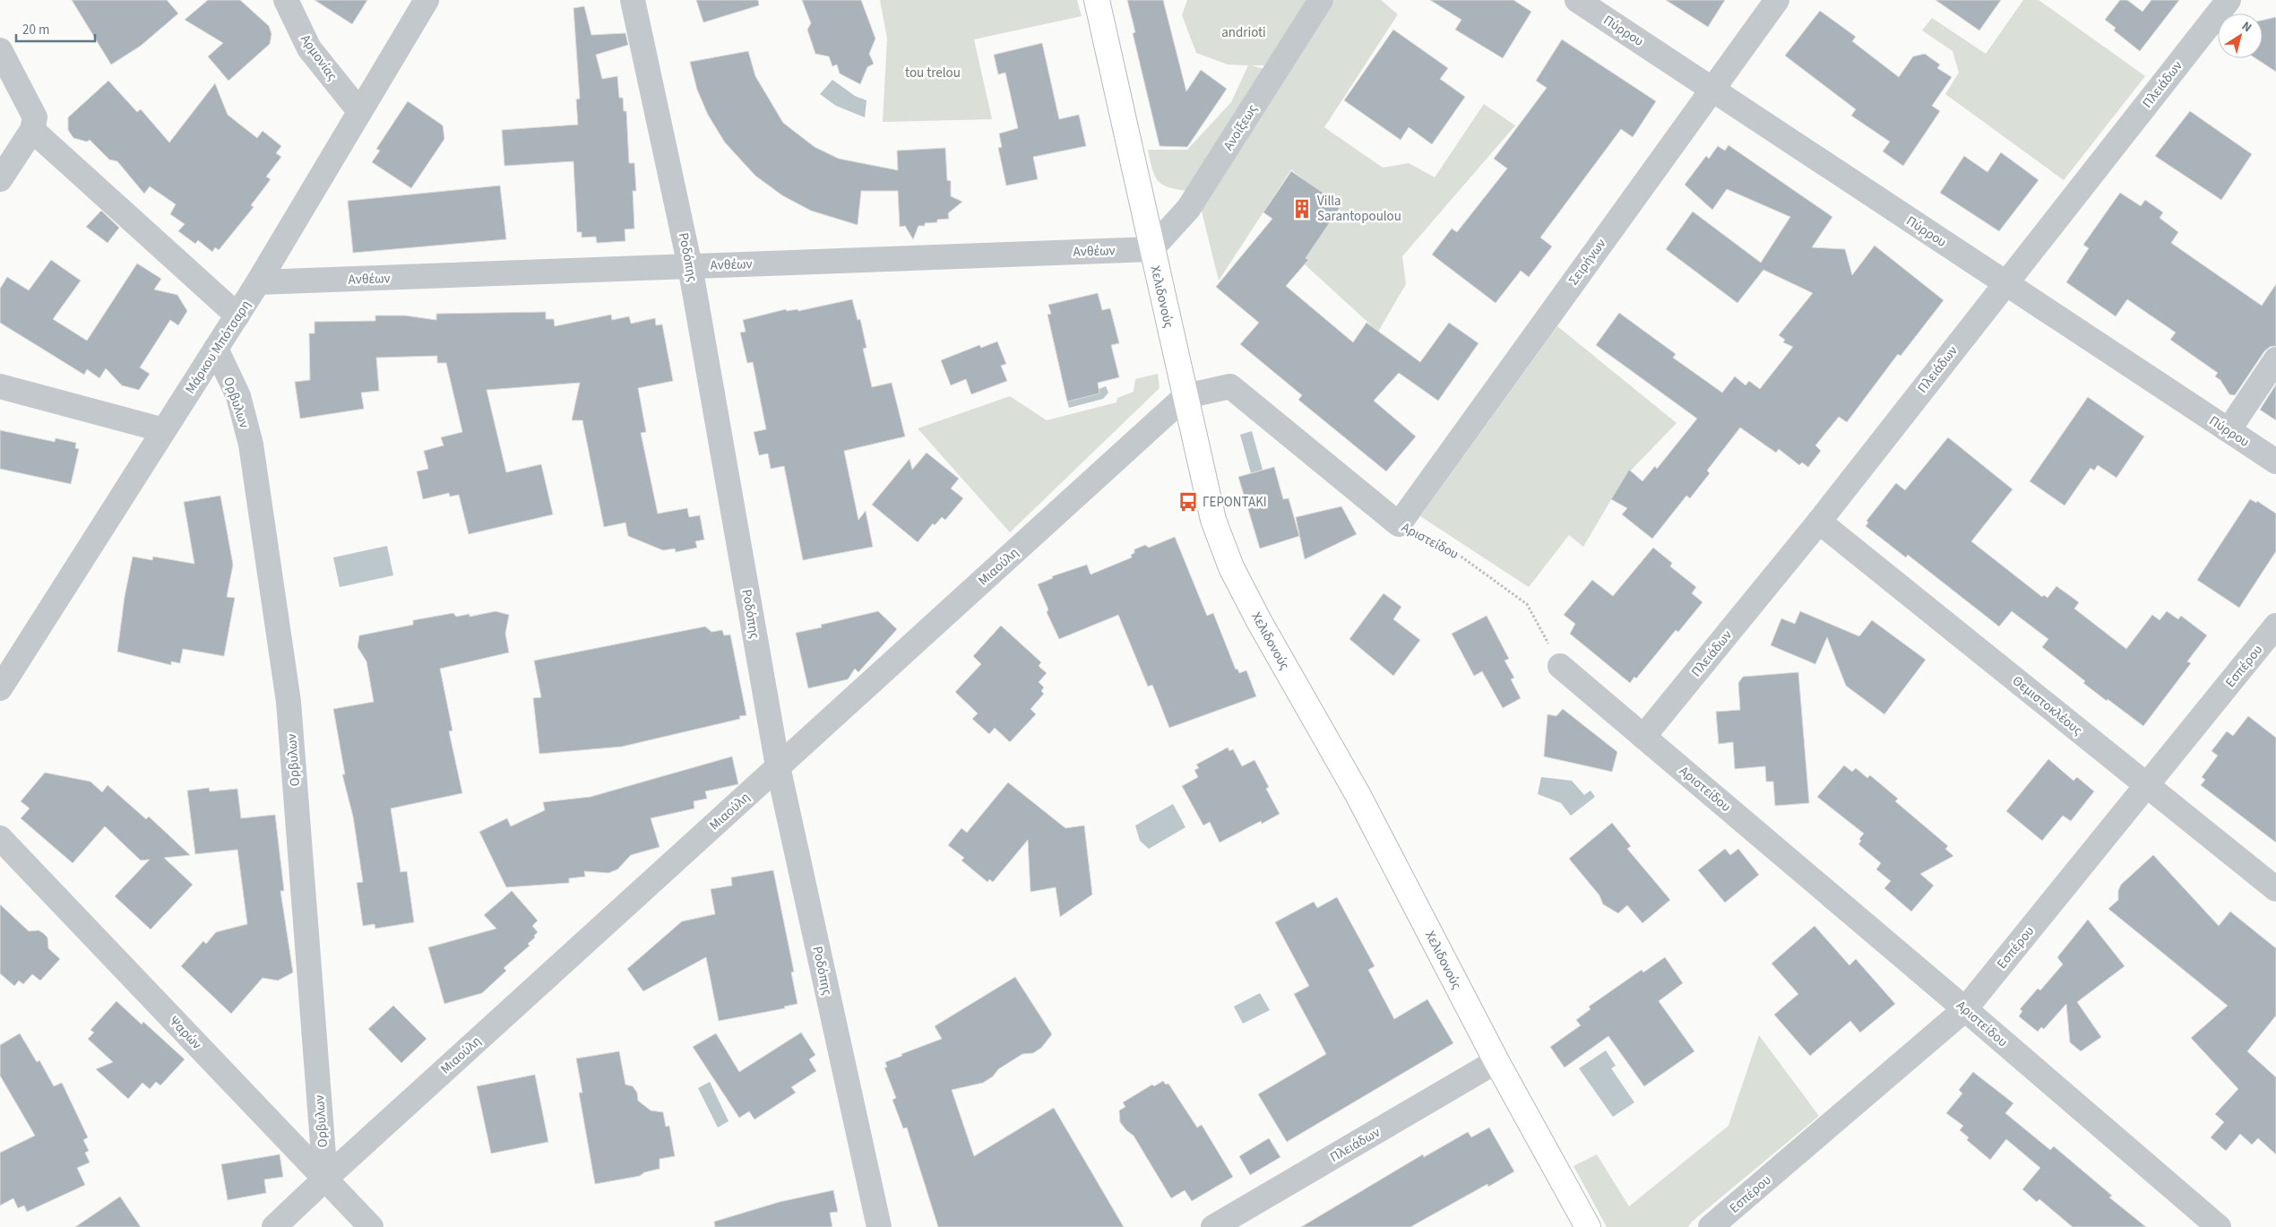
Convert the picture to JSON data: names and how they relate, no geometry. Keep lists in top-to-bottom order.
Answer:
{
  "streets": {
    "street": [
      "Πύρρου",
      "Αρμονίας",
      "Πλειάδων",
      "Ανοίξεως",
      "Ανθέων",
      "Ροδόπης",
      "Σειρήνων",
      "Χελιδονούς",
      "Μάρκου Μπότσαρη",
      "Ορβυλων",
      "Αριστείδου",
      "Μιαούλη",
      "Εσπέρου",
      "Θεμιστοκλέους",
      "Ψαρών"
    ]
  },
  "crossings": [
    ["Πύρρου", "Πλειάδων"],
    ["Πύρρου", "Σειρήνων"],
    ["Αρμονίας", "Μάρκου Μπότσαρη"],
    ["Πλειάδων", "Χελιδονούς"],
    ["Πλειάδων", "Αριστείδου"],
    ["Πλειάδων", "Θεμιστοκλέους"],
    ["Ανοίξεως", "Ανθέων"],
    ["Ανοίξεως", "Χελιδονούς"],
    ["Ανθέων", "Ροδόπης"],
    ["Ανθέων", "Χελιδονούς"],
    ["Ανθέων", "Μάρκου Μπότσαρη"],
    ["Ροδόπης", "Μιαούλη"],
    ["Σειρήνων", "Αριστείδου"],
    ["Χελιδονούς", "Αριστείδου"],
    ["Χελιδονούς", "Μιαούλη"],
    ["Μάρκου Μπότσαρη", "Ορβυλων"],
    ["Ορβυλων", "Μιαούλη"],
    ["Ορβυλων", "Ψαρών"],
    ["Αριστείδου", "Μιαούλη"],
    ["Αριστείδου", "Εσπέρου"],
    ["Μιαούλη", "Ψαρών"],
    ["Εσπέρου", "Θεμιστοκλέους"]
  ],
  "parks": ["andrioti", "tou trelou"],
  "places": {
    "building": ["Villa Sarantopoulou"],
    "bus stop": ["ΓΕΡΟΝΤΑΚΙ"]
  },
  "scale_bar": "20 m",
  "north": "top right"
}
